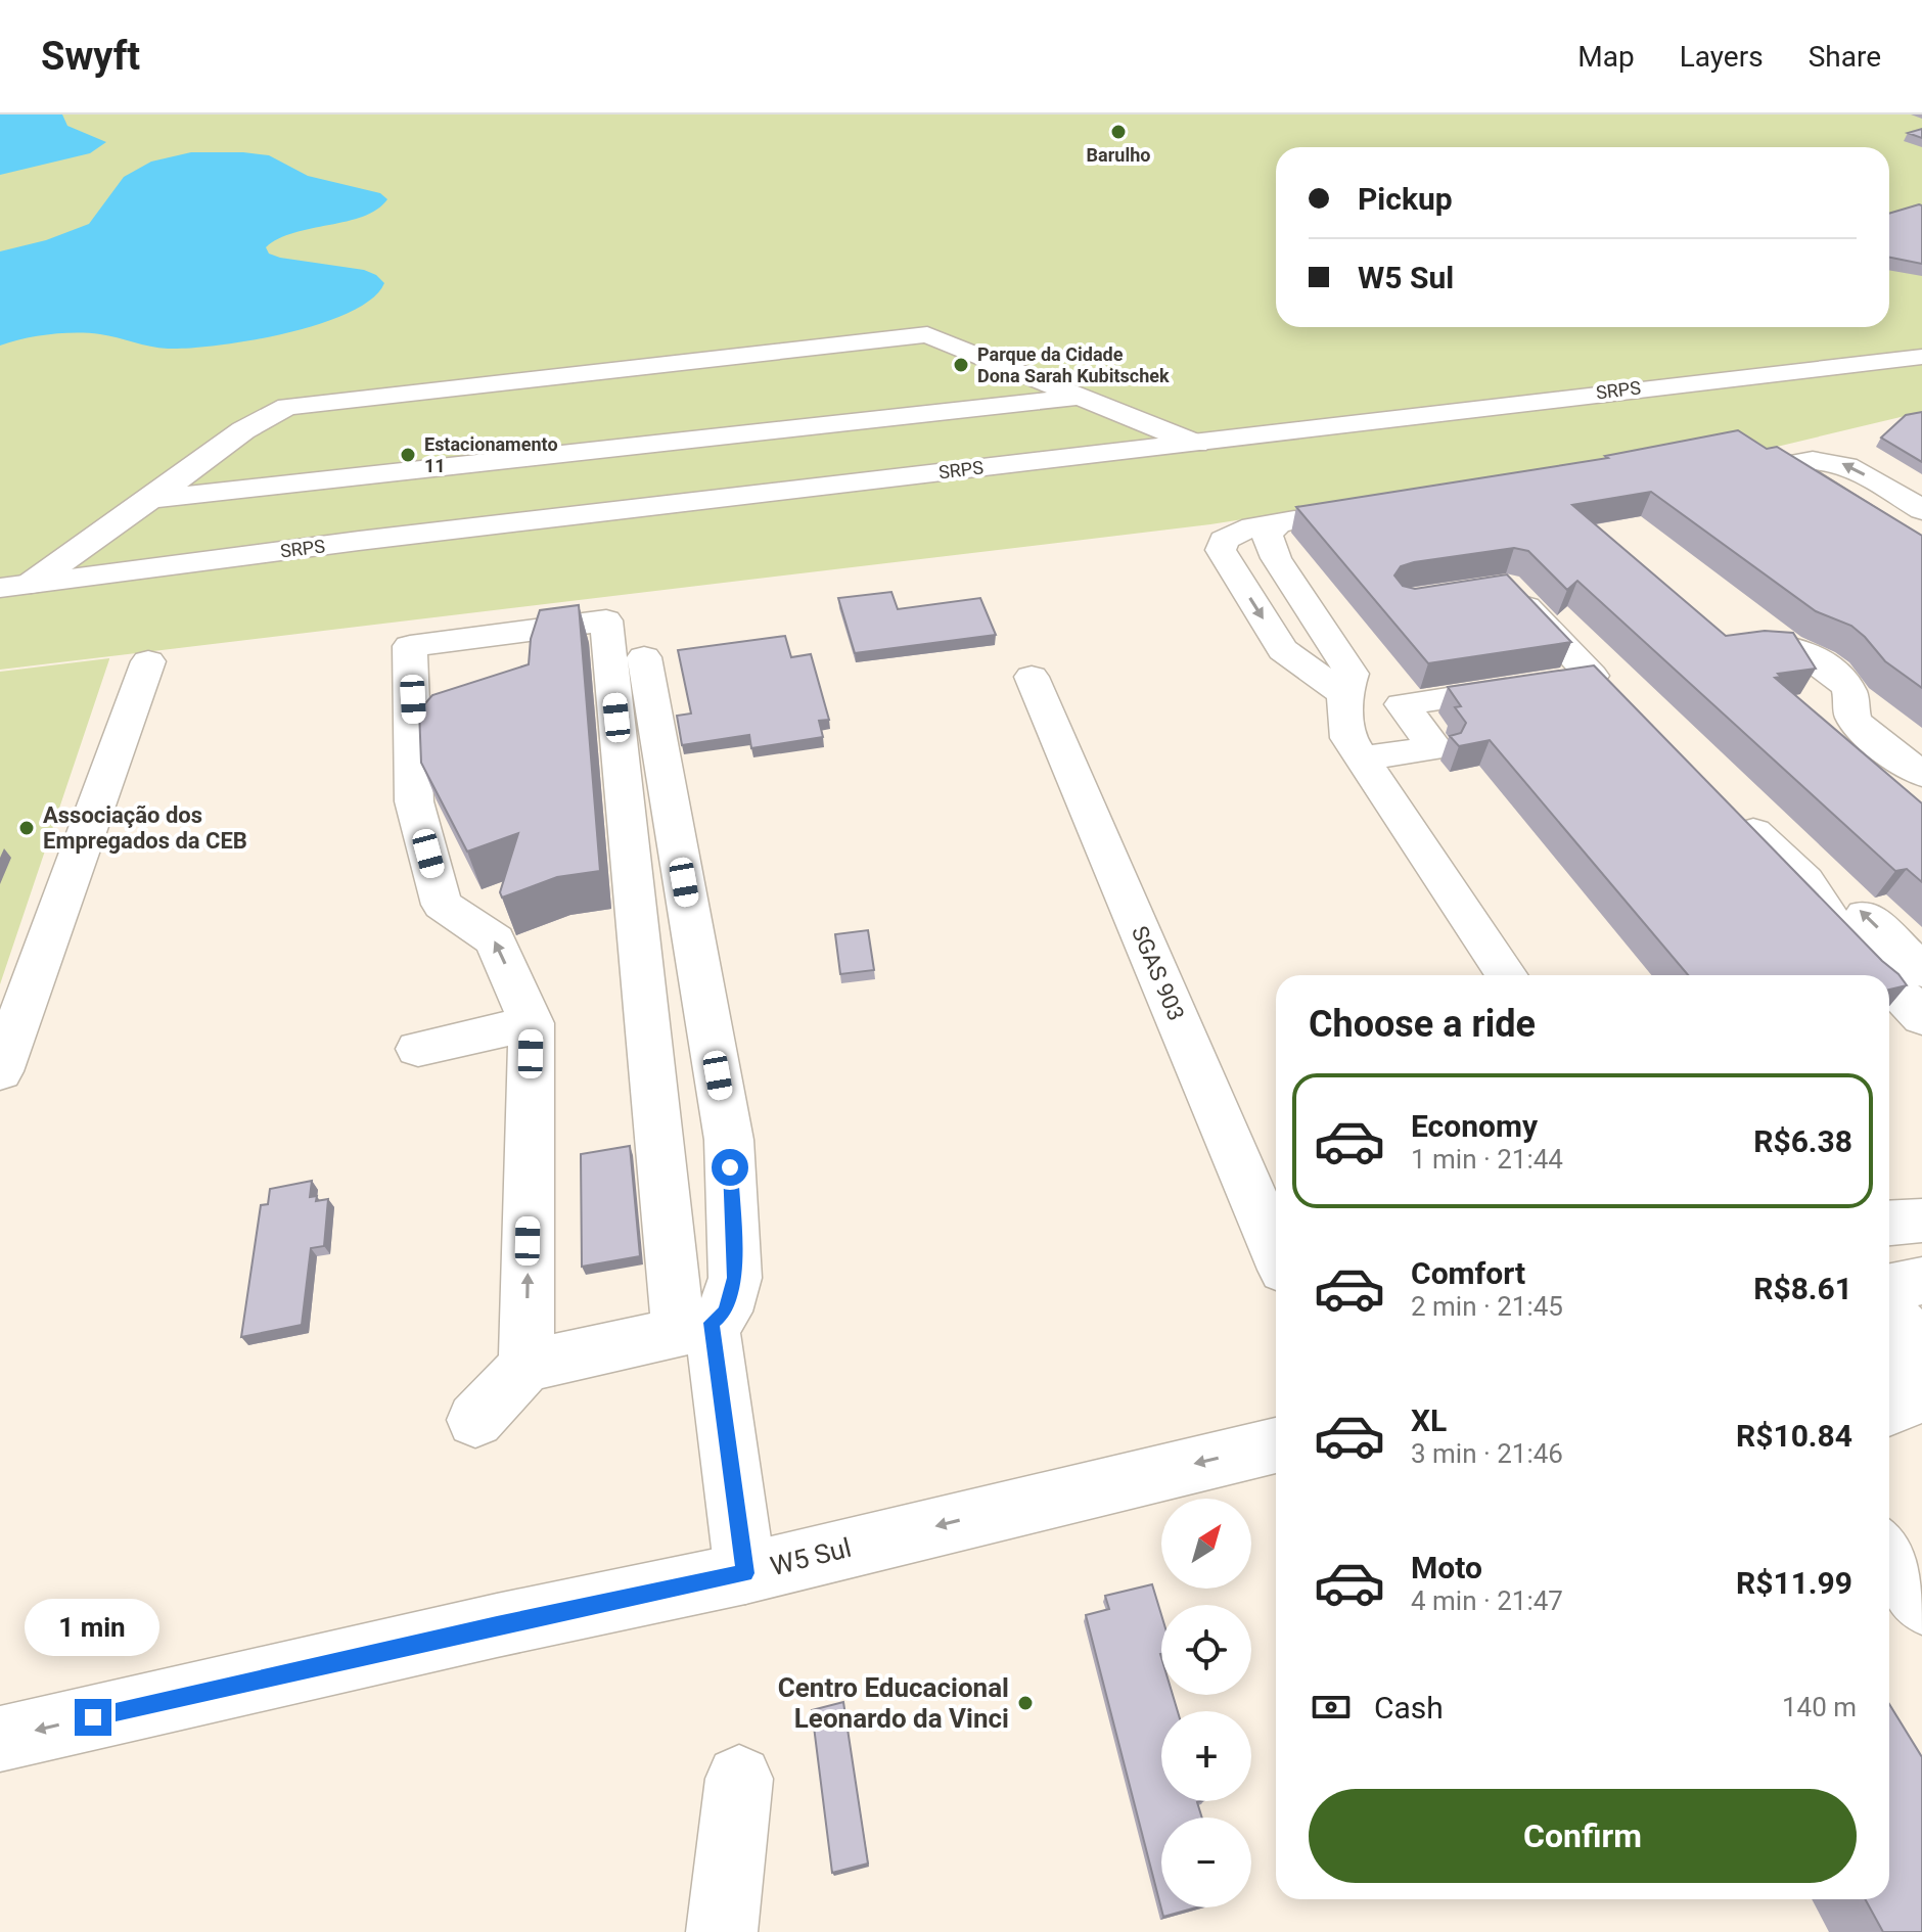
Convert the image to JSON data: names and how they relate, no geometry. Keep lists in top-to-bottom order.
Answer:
{
  "streets": {
    "main road": ["SRPS", "SGAS 903", "W5 Sul"]
  },
  "one_way": ["W5 Sul"],
  "places": [
    "Barulho",
    "Parque da Cidade Dona Sarah Kubitschek",
    "Estacionamento 11",
    "Associação dos Empregados da CEB",
    "Centro Educacional Leonardo da Vinci"
  ],
  "north": "top right",
  "page": {
    "header": "Swyft",
    "nav": ["Map", "Layers", "Share"],
    "banner": ["Pickup", "W5 Sul"],
    "heading": "Choose a ride",
    "list": [
      {
        "name": "Economy",
        "note": "1 min · 21:44",
        "value": "R$6.38"
      },
      {
        "name": "Comfort",
        "note": "2 min · 21:45",
        "value": "R$8.61"
      },
      {
        "name": "XL",
        "note": "3 min · 21:46",
        "value": "R$10.84"
      },
      {
        "name": "Moto",
        "note": "4 min · 21:47",
        "value": "R$11.99"
      }
    ],
    "map_buttons": ["+", "−"],
    "bubble": "1 min",
    "pay": ["Cash", "140 m"],
    "buttons": "Confirm"
  }
}
